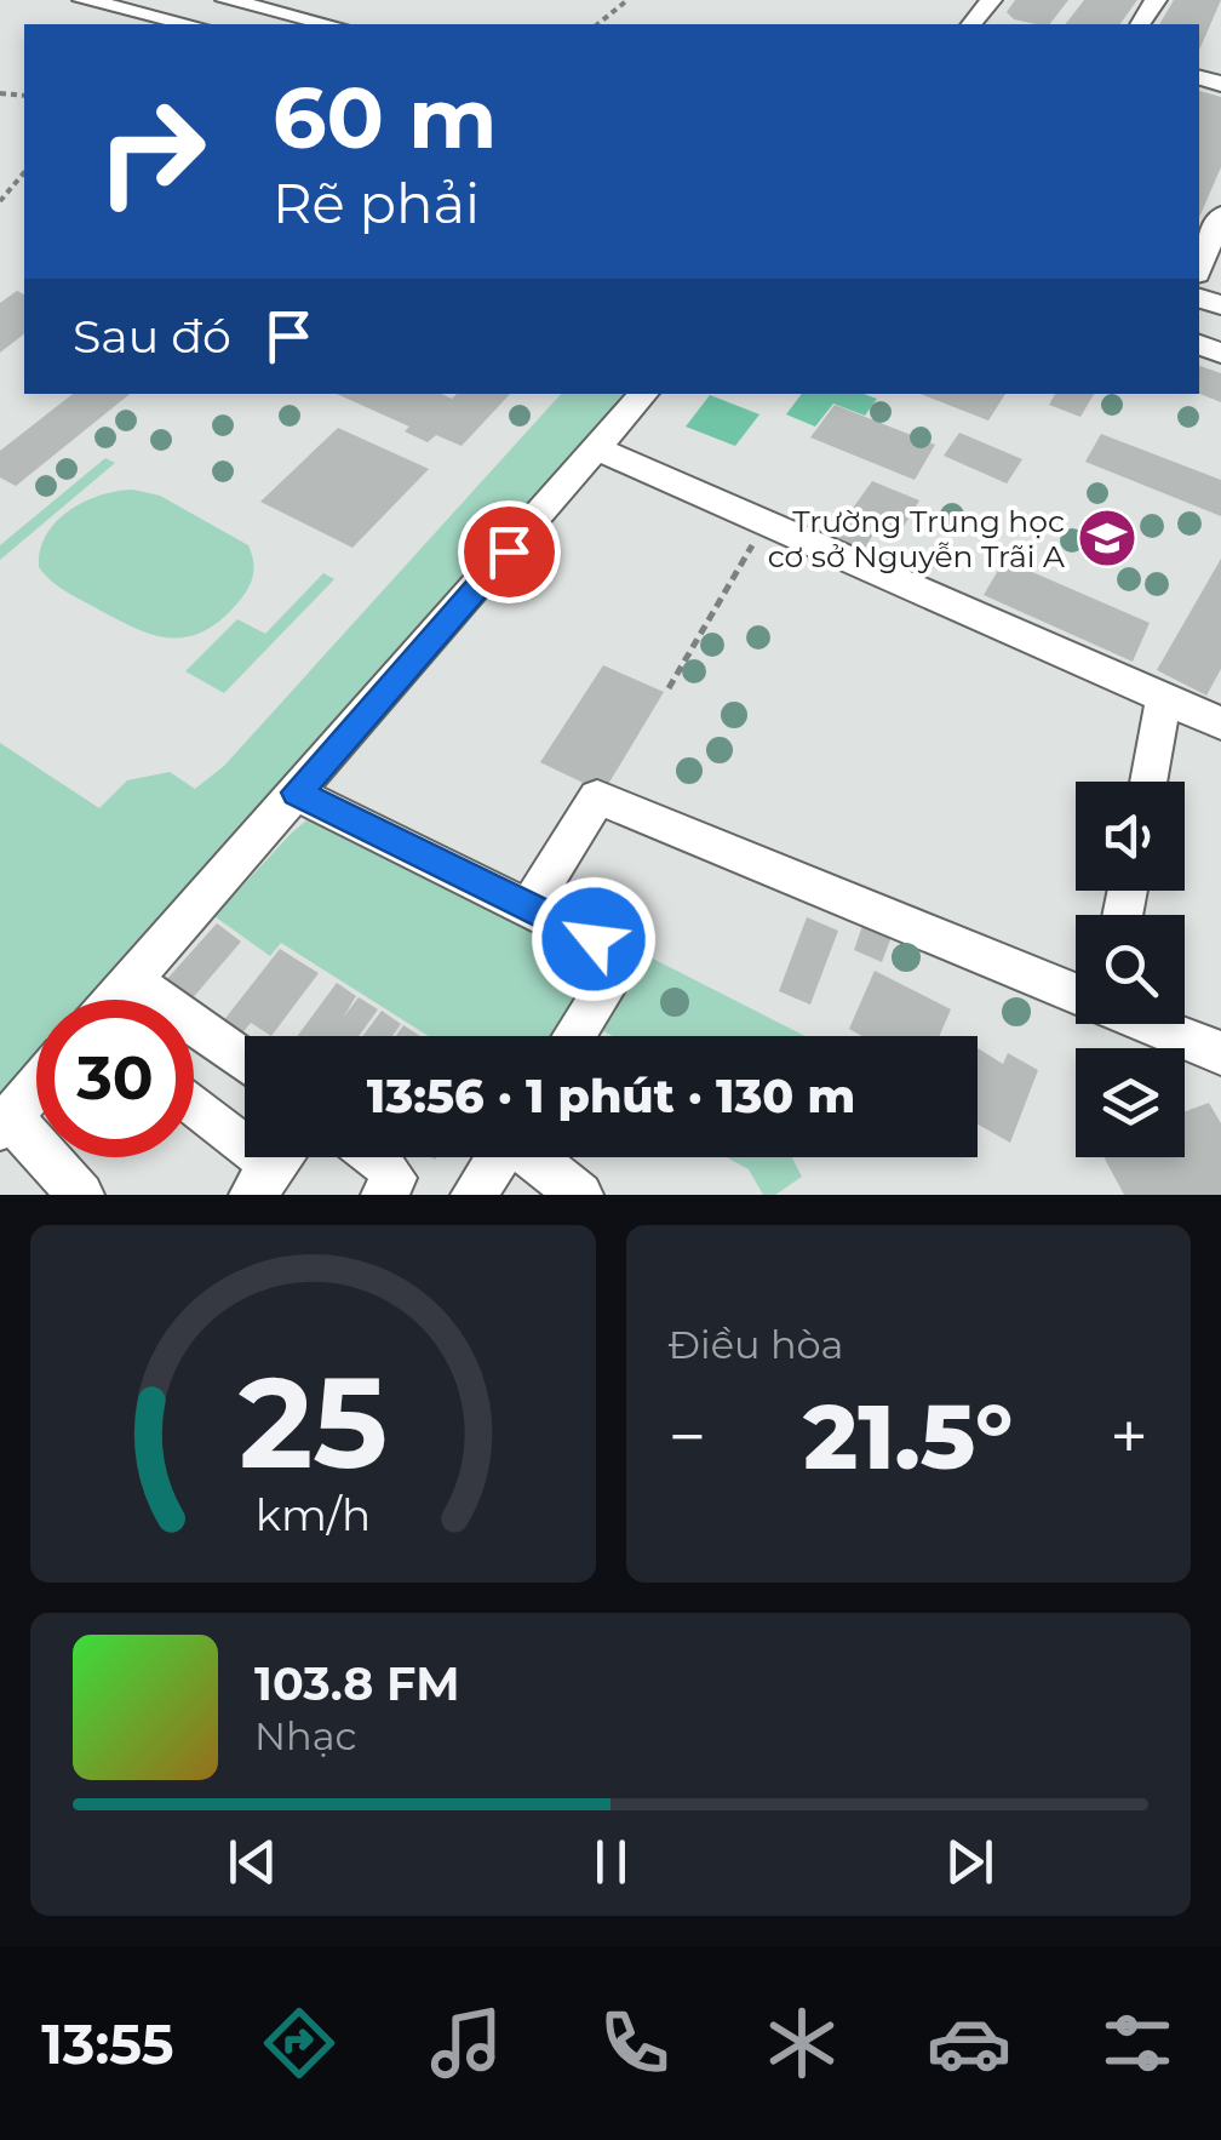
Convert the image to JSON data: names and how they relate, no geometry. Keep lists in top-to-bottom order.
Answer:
{
  "places": {
    "school or university": ["Trường Trung học cơ sở Nguyễn Trãi A"]
  },
  "page": {
    "turn": ["60 m", "Rẽ phải"],
    "then": "Sau đó",
    "limit": "30",
    "trip": "13:56 · 1 phút · 130 m",
    "tile": "Điều hòa",
    "heat": ["−", "21.5°", "+"],
    "song": ["103.8 FM", "Nhạc"],
    "tabs": "13:55",
    "gauge": ["25", "km/h"]
  }
}
